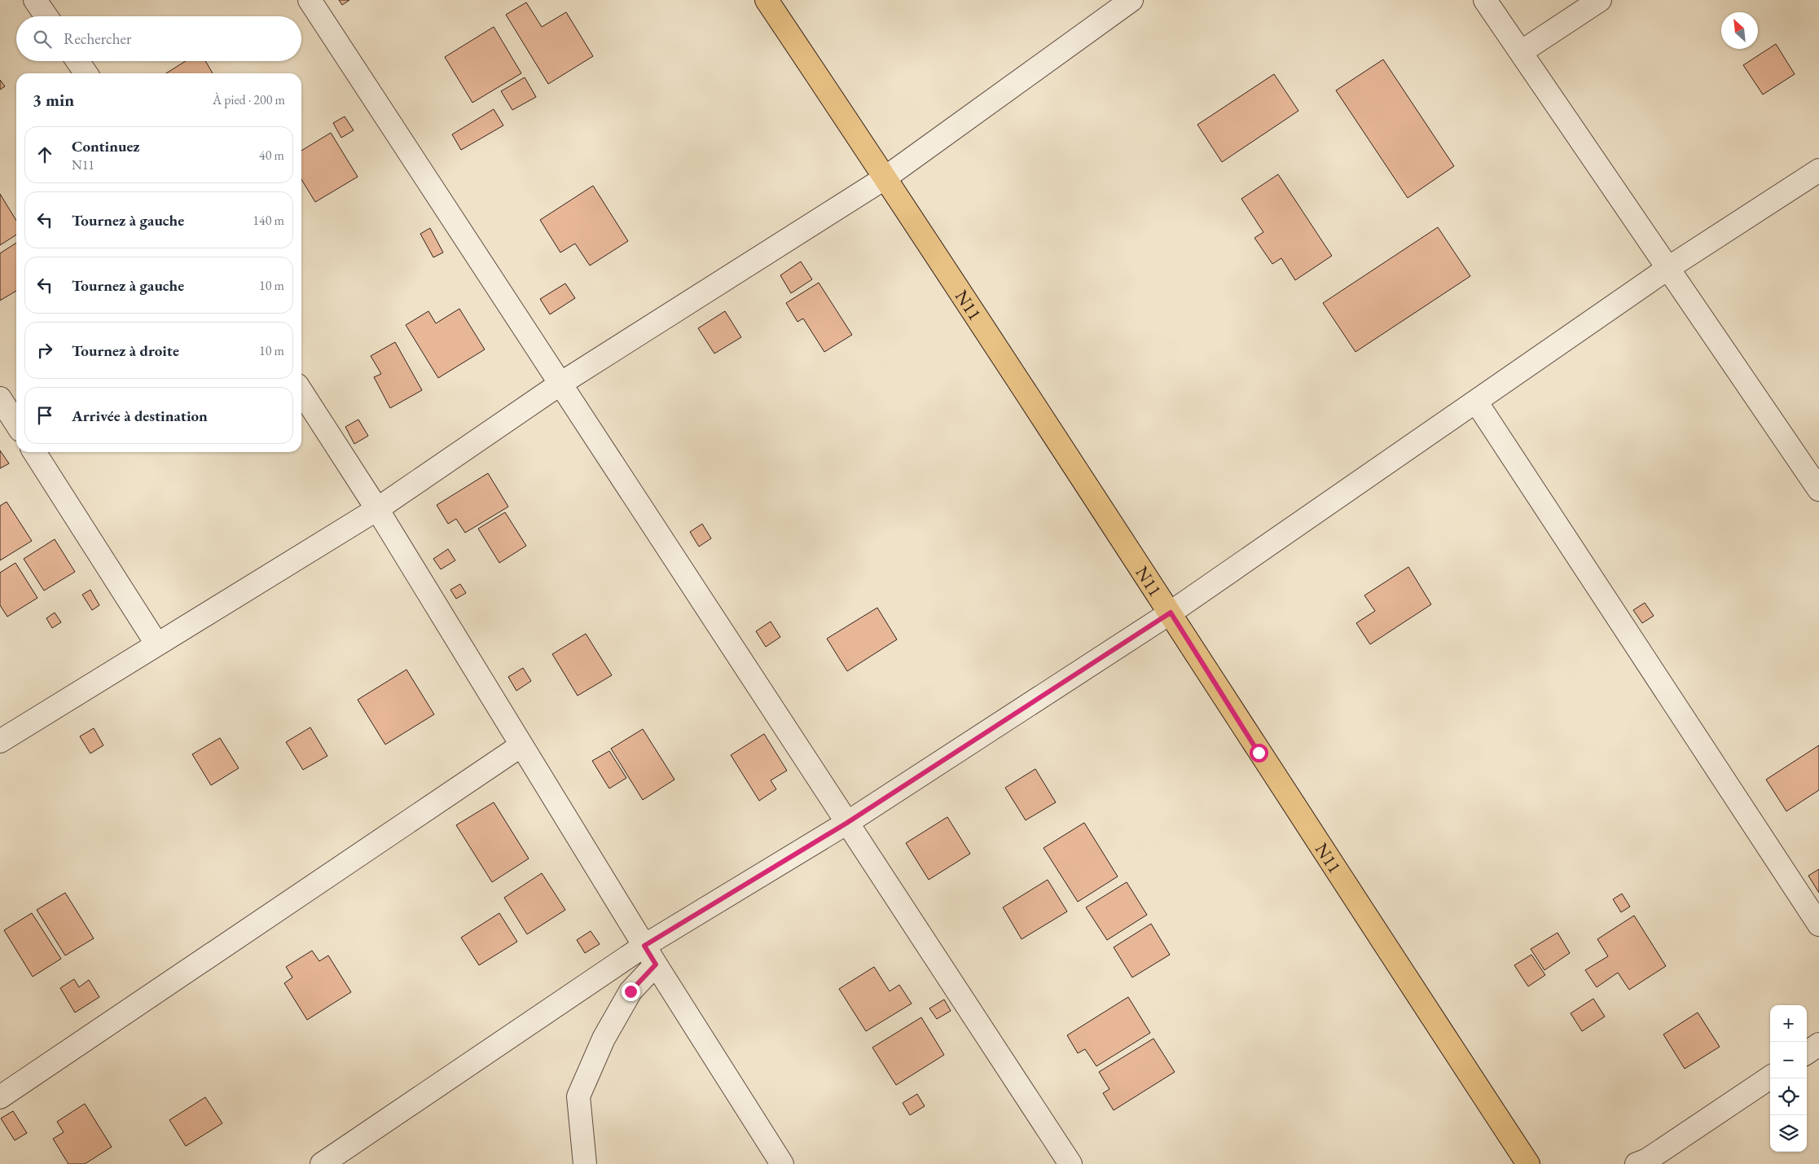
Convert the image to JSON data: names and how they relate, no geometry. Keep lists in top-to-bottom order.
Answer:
{
  "streets": {
    "main road": ["N11"]
  },
  "north": "top left",
  "page": {
    "search": "Rechercher",
    "heading": ["3 min", "À pied · 200 m"],
    "list": [
      ["Continuez", "N11", "40 m"],
      ["Tournez à gauche", "140 m"],
      ["Tournez à gauche", "10 m"],
      ["Tournez à droite", "10 m"],
      "Arrivée à destination"
    ],
    "map_buttons": ["+", "−"]
  }
}
